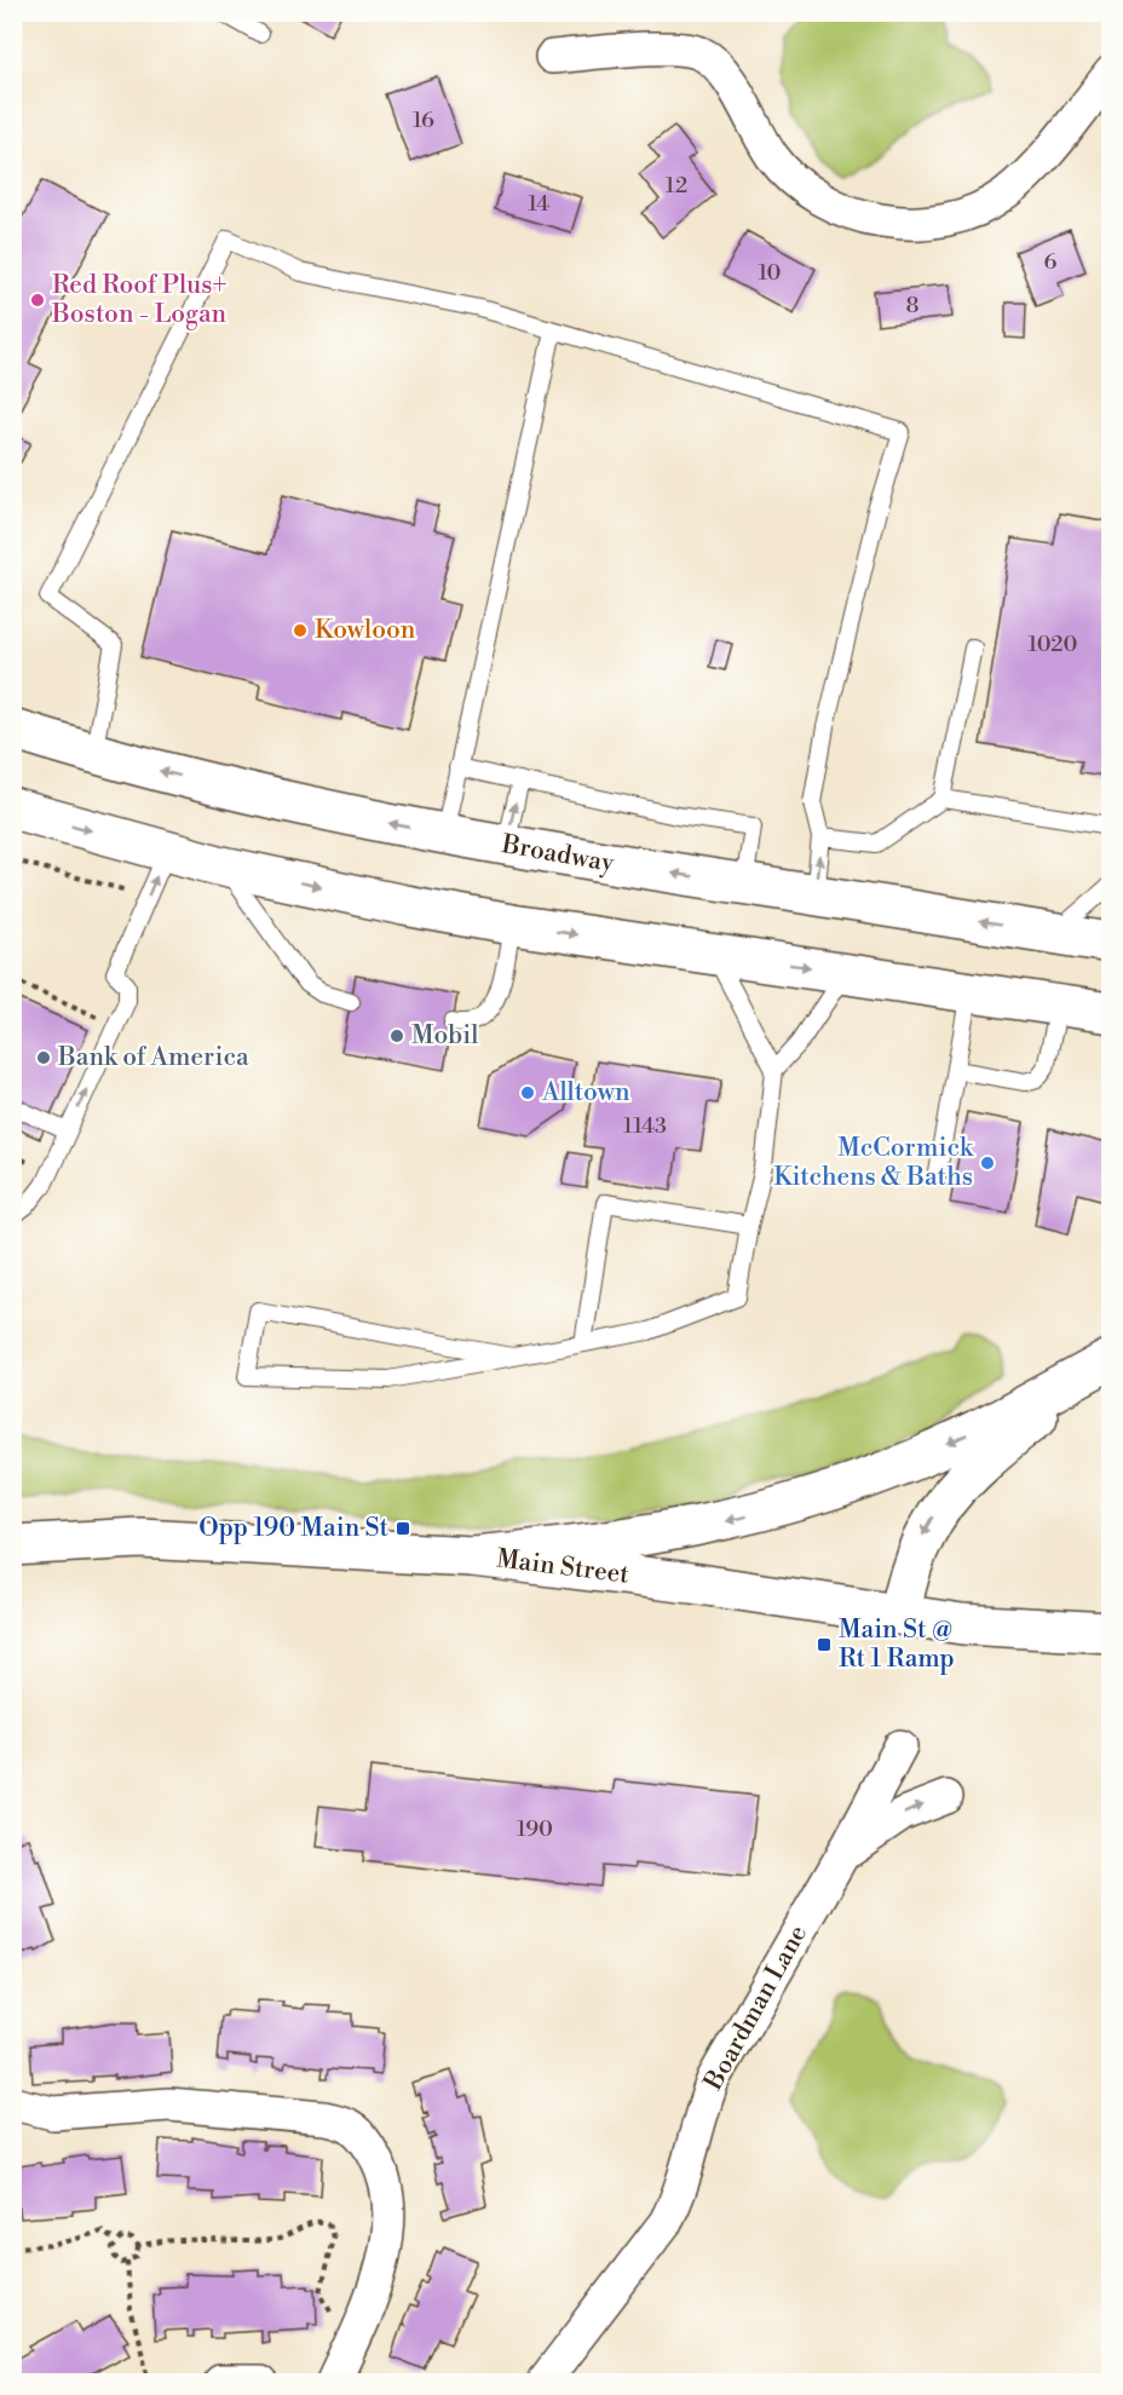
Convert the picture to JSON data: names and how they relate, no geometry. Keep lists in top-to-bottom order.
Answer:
{
  "streets": {
    "main road": ["Broadway", "Main Street"],
    "street": ["Boardman Lane"]
  },
  "places": {
    "other": [
      "Red Roof Plus+ Boston - Logan",
      "Kowloon",
      "Mobil",
      "Bank of America",
      "Alltown",
      "McCormick Kitchens & Baths"
    ],
    "transit": ["Opp 190 Main St", "Main St @ Rt 1 Ramp"]
  },
  "house_numbers": [
    "16",
    "12",
    "14",
    "6",
    "10",
    "8",
    "1020",
    "1143",
    "190"
  ]
}
